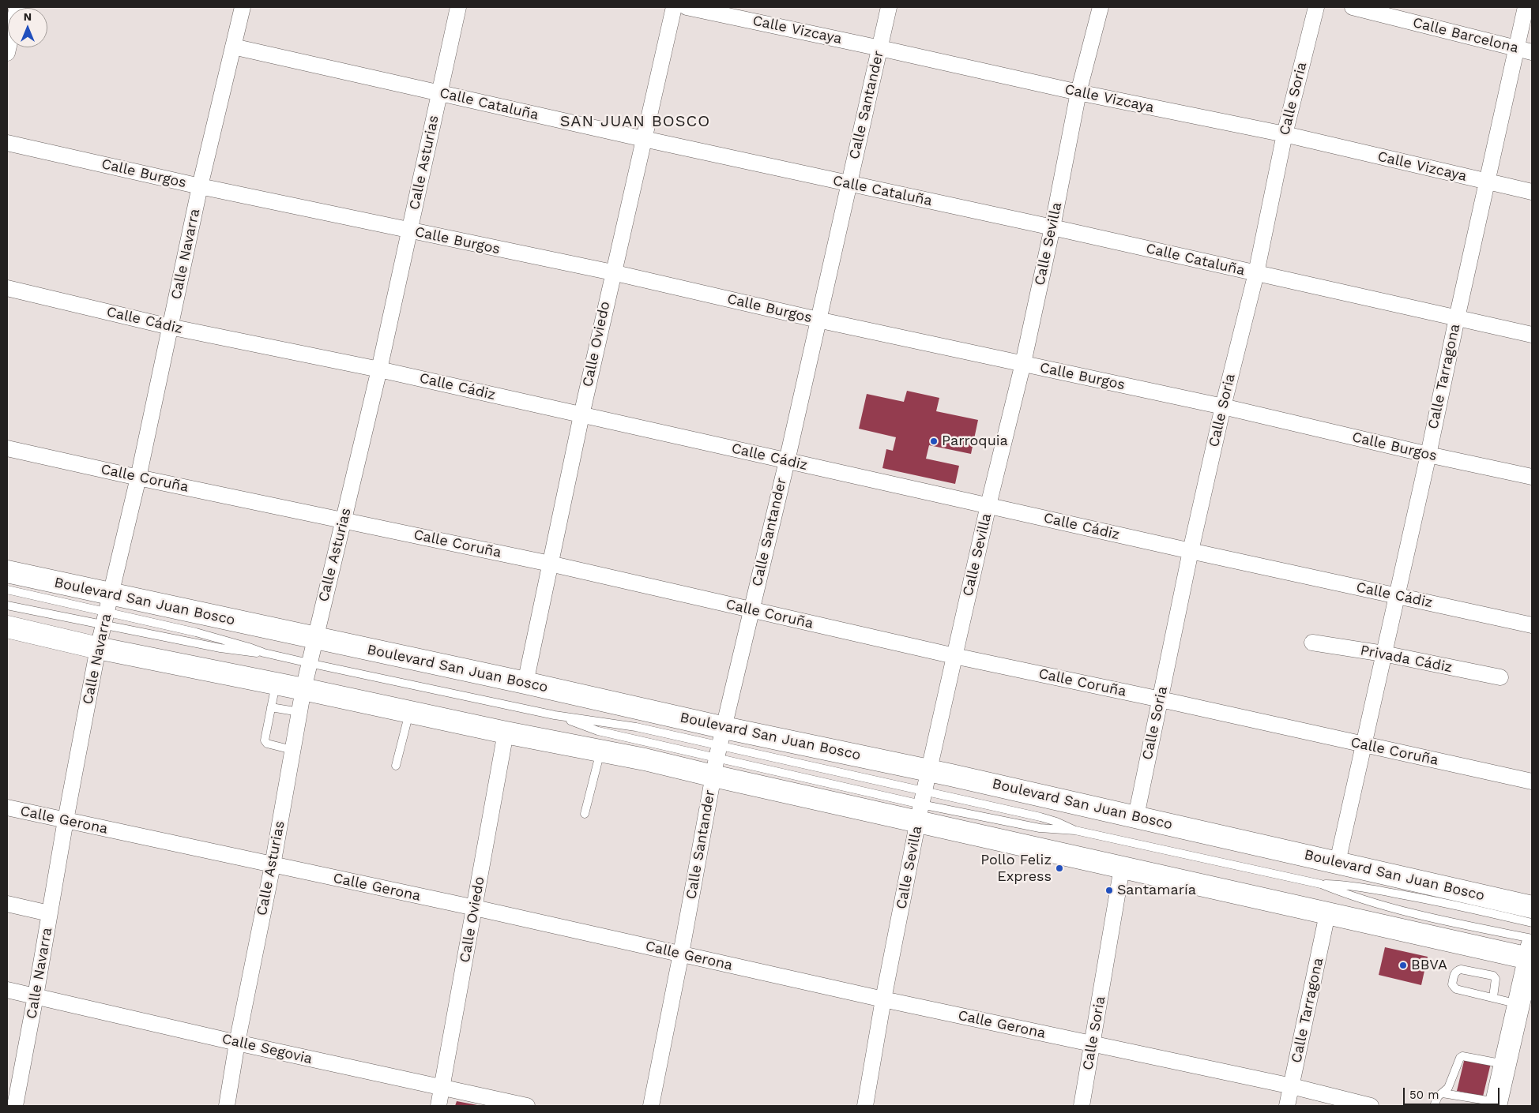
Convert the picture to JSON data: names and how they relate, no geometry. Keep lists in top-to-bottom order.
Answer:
{
  "streets": {
    "street": [
      "Calle Vizcaya",
      "Calle Barcelona",
      "Calle Soria",
      "Calle Cataluña",
      "Calle Santander",
      "Calle Asturias",
      "Calle Burgos",
      "Calle Sevilla",
      "Calle Navarra",
      "Calle Cádiz",
      "Calle Oviedo",
      "Calle Tarragona",
      "Calle Coruña",
      "Boulevard San Juan Bosco",
      "Privada Cádiz",
      "Calle Gerona",
      "Calle Segovia"
    ]
  },
  "crossings": [
    ["Calle Vizcaya", "Calle Soria"],
    ["Calle Vizcaya", "Calle Santander"],
    ["Calle Vizcaya", "Calle Sevilla"],
    ["Calle Vizcaya", "Calle Tarragona"],
    ["Calle Barcelona", "Calle Tarragona"],
    ["Calle Soria", "Calle Cataluña"],
    ["Calle Soria", "Calle Burgos"],
    ["Calle Soria", "Calle Cádiz"],
    ["Calle Soria", "Calle Coruña"],
    ["Calle Soria", "Boulevard San Juan Bosco"],
    ["Calle Soria", "Calle Gerona"],
    ["Calle Cataluña", "Calle Santander"],
    ["Calle Cataluña", "Calle Asturias"],
    ["Calle Cataluña", "Calle Sevilla"],
    ["Calle Cataluña", "Calle Navarra"],
    ["Calle Cataluña", "Calle Oviedo"],
    ["Calle Cataluña", "Calle Tarragona"],
    ["Calle Santander", "Calle Burgos"],
    ["Calle Santander", "Calle Cádiz"],
    ["Calle Santander", "Calle Coruña"],
    ["Calle Santander", "Boulevard San Juan Bosco"],
    ["Calle Santander", "Calle Gerona"],
    ["Calle Asturias", "Calle Burgos"],
    ["Calle Asturias", "Calle Cádiz"],
    ["Calle Asturias", "Calle Coruña"],
    ["Calle Asturias", "Boulevard San Juan Bosco"],
    ["Calle Asturias", "Calle Gerona"],
    ["Calle Asturias", "Calle Segovia"],
    ["Calle Burgos", "Calle Sevilla"],
    ["Calle Burgos", "Calle Navarra"],
    ["Calle Burgos", "Calle Oviedo"],
    ["Calle Burgos", "Calle Tarragona"],
    ["Calle Sevilla", "Calle Cádiz"],
    ["Calle Sevilla", "Calle Coruña"],
    ["Calle Sevilla", "Boulevard San Juan Bosco"],
    ["Calle Sevilla", "Calle Gerona"],
    ["Calle Navarra", "Calle Cádiz"],
    ["Calle Navarra", "Calle Coruña"],
    ["Calle Navarra", "Boulevard San Juan Bosco"],
    ["Calle Navarra", "Calle Gerona"],
    ["Calle Navarra", "Calle Segovia"],
    ["Calle Cádiz", "Calle Oviedo"],
    ["Calle Cádiz", "Calle Tarragona"],
    ["Calle Oviedo", "Calle Coruña"],
    ["Calle Oviedo", "Boulevard San Juan Bosco"],
    ["Calle Oviedo", "Calle Gerona"],
    ["Calle Oviedo", "Calle Segovia"],
    ["Calle Tarragona", "Calle Coruña"],
    ["Calle Tarragona", "Boulevard San Juan Bosco"],
    ["Calle Tarragona", "Privada Cádiz"],
    ["Calle Tarragona", "Calle Gerona"]
  ],
  "districts": ["SAN JUAN BOSCO"],
  "places": [
    "Parroquia",
    "Pollo Feliz Express",
    "Santamaría",
    "BBVA"
  ],
  "scale_bar": "50 m",
  "north": "top"
}
